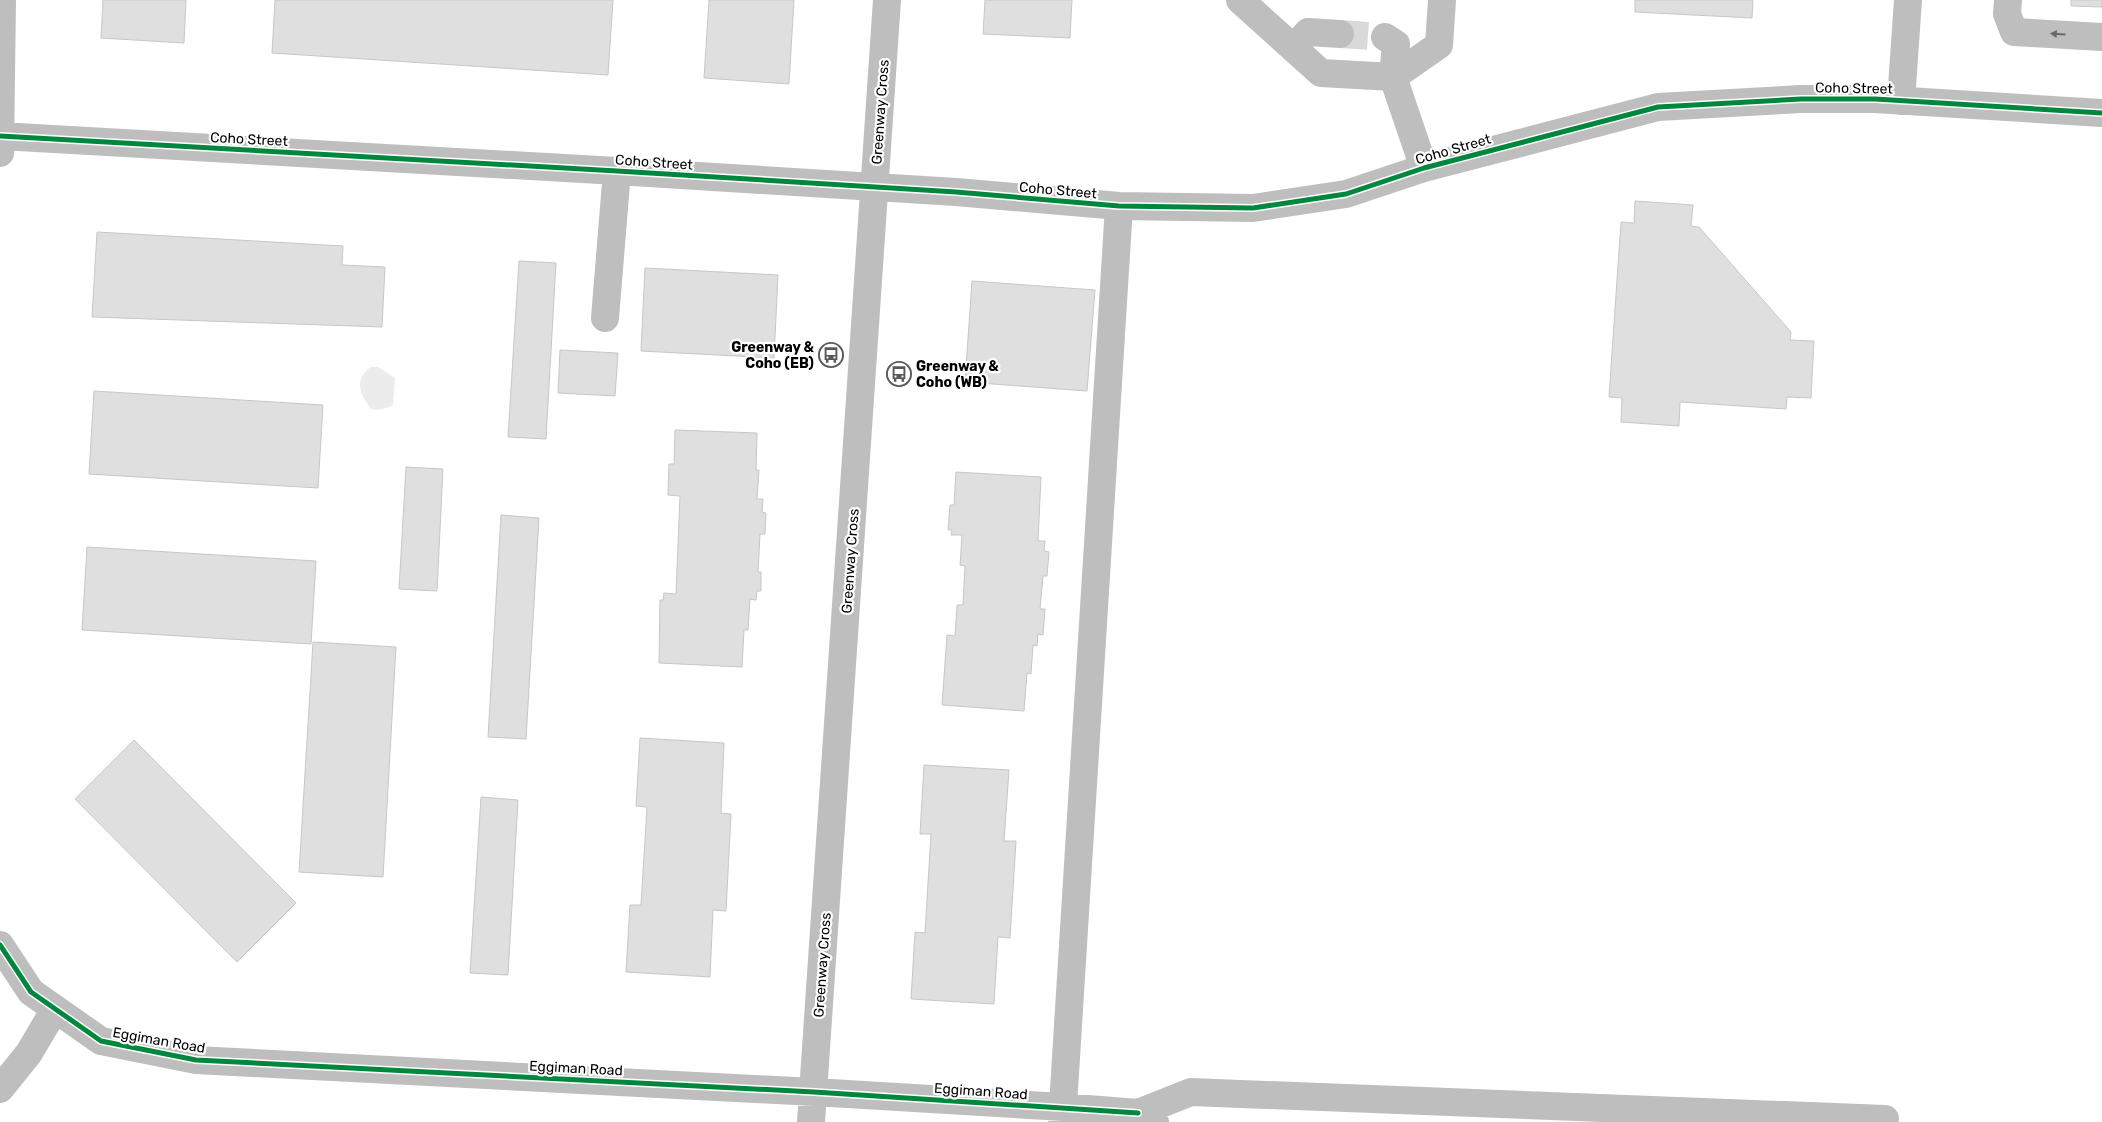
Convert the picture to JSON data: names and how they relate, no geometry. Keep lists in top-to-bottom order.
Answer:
{
  "streets": {
    "street": ["Coho Street", "Greenway Cross", "Eggiman Road"]
  },
  "crossings": [
    ["Coho Street", "Greenway Cross"],
    ["Greenway Cross", "Eggiman Road"]
  ],
  "places": {
    "bus stop": ["Greenway & Coho (EB)", "Greenway & Coho (WB)"]
  }
}
